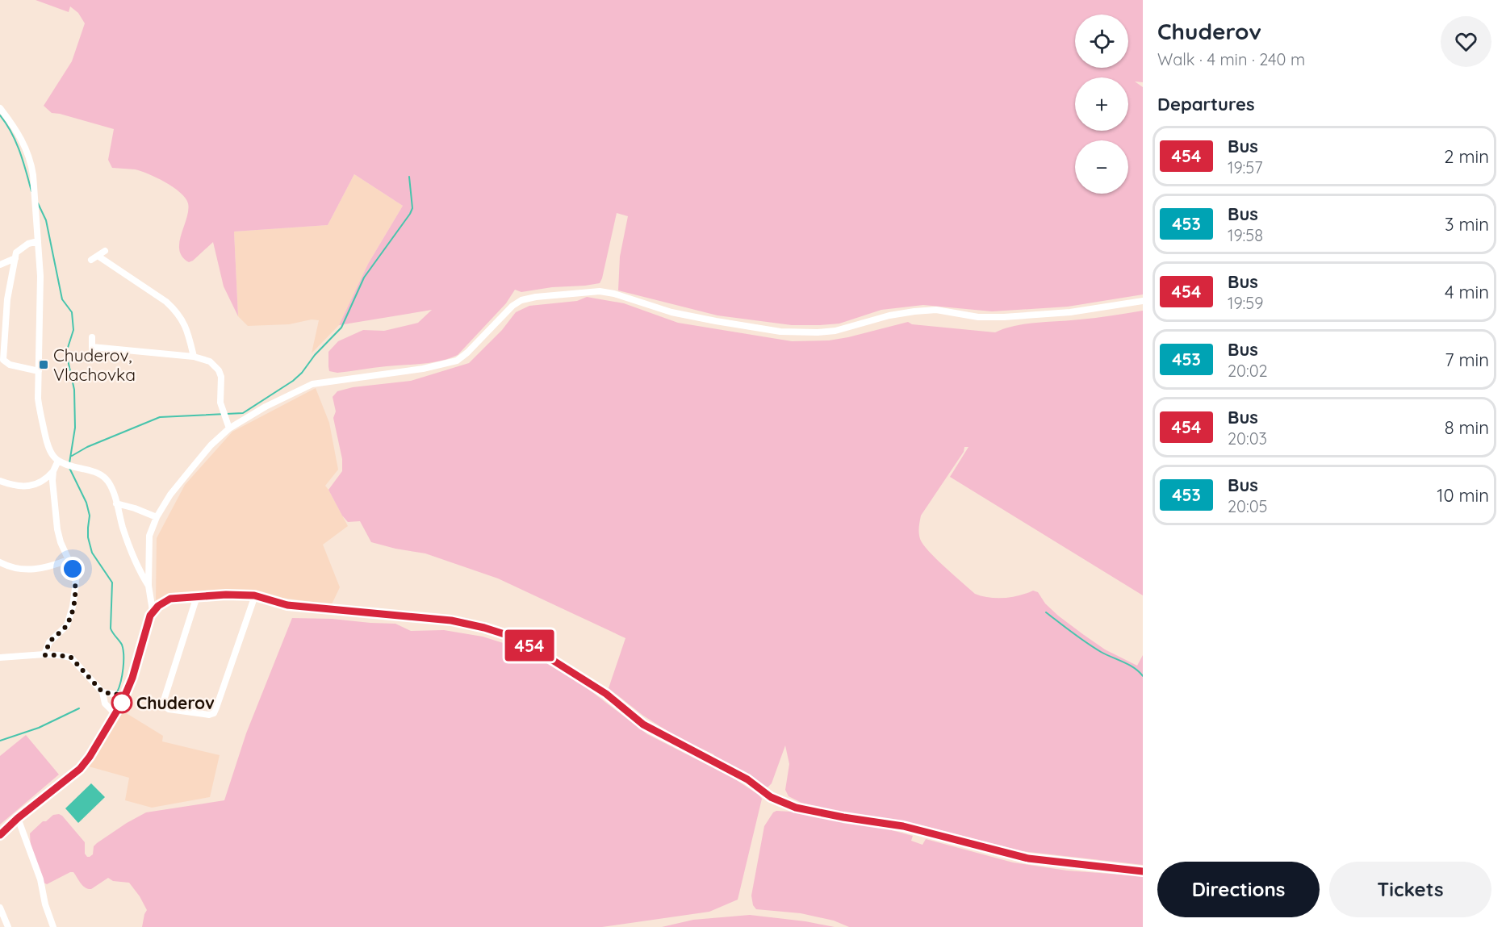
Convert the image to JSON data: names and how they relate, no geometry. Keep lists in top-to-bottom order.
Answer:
{
  "places": {
    "transit": ["Chuderov, Vlachovka"],
    "other": ["Chuderov"]
  },
  "lines": ["bus line 454"],
  "page": {
    "on_map": "454",
    "heading": [
      ["Chuderov", "Walk · 4 min · 240 m"],
      "Departures"
    ],
    "map_buttons": ["+", "−"],
    "list": [
      {
        "mark": "454",
        "name": "Bus",
        "note": "19:57",
        "value": "2 min"
      },
      {
        "mark": "453",
        "name": "Bus",
        "note": "19:58",
        "value": "3 min"
      },
      {
        "mark": "454",
        "name": "Bus",
        "note": "19:59",
        "value": "4 min"
      },
      {
        "mark": "453",
        "name": "Bus",
        "note": "20:02",
        "value": "7 min"
      },
      {
        "mark": "454",
        "name": "Bus",
        "note": "20:03",
        "value": "8 min"
      },
      {
        "mark": "453",
        "name": "Bus",
        "note": "20:05",
        "value": "10 min"
      }
    ],
    "buttons": ["Directions", "Tickets"]
  }
}
